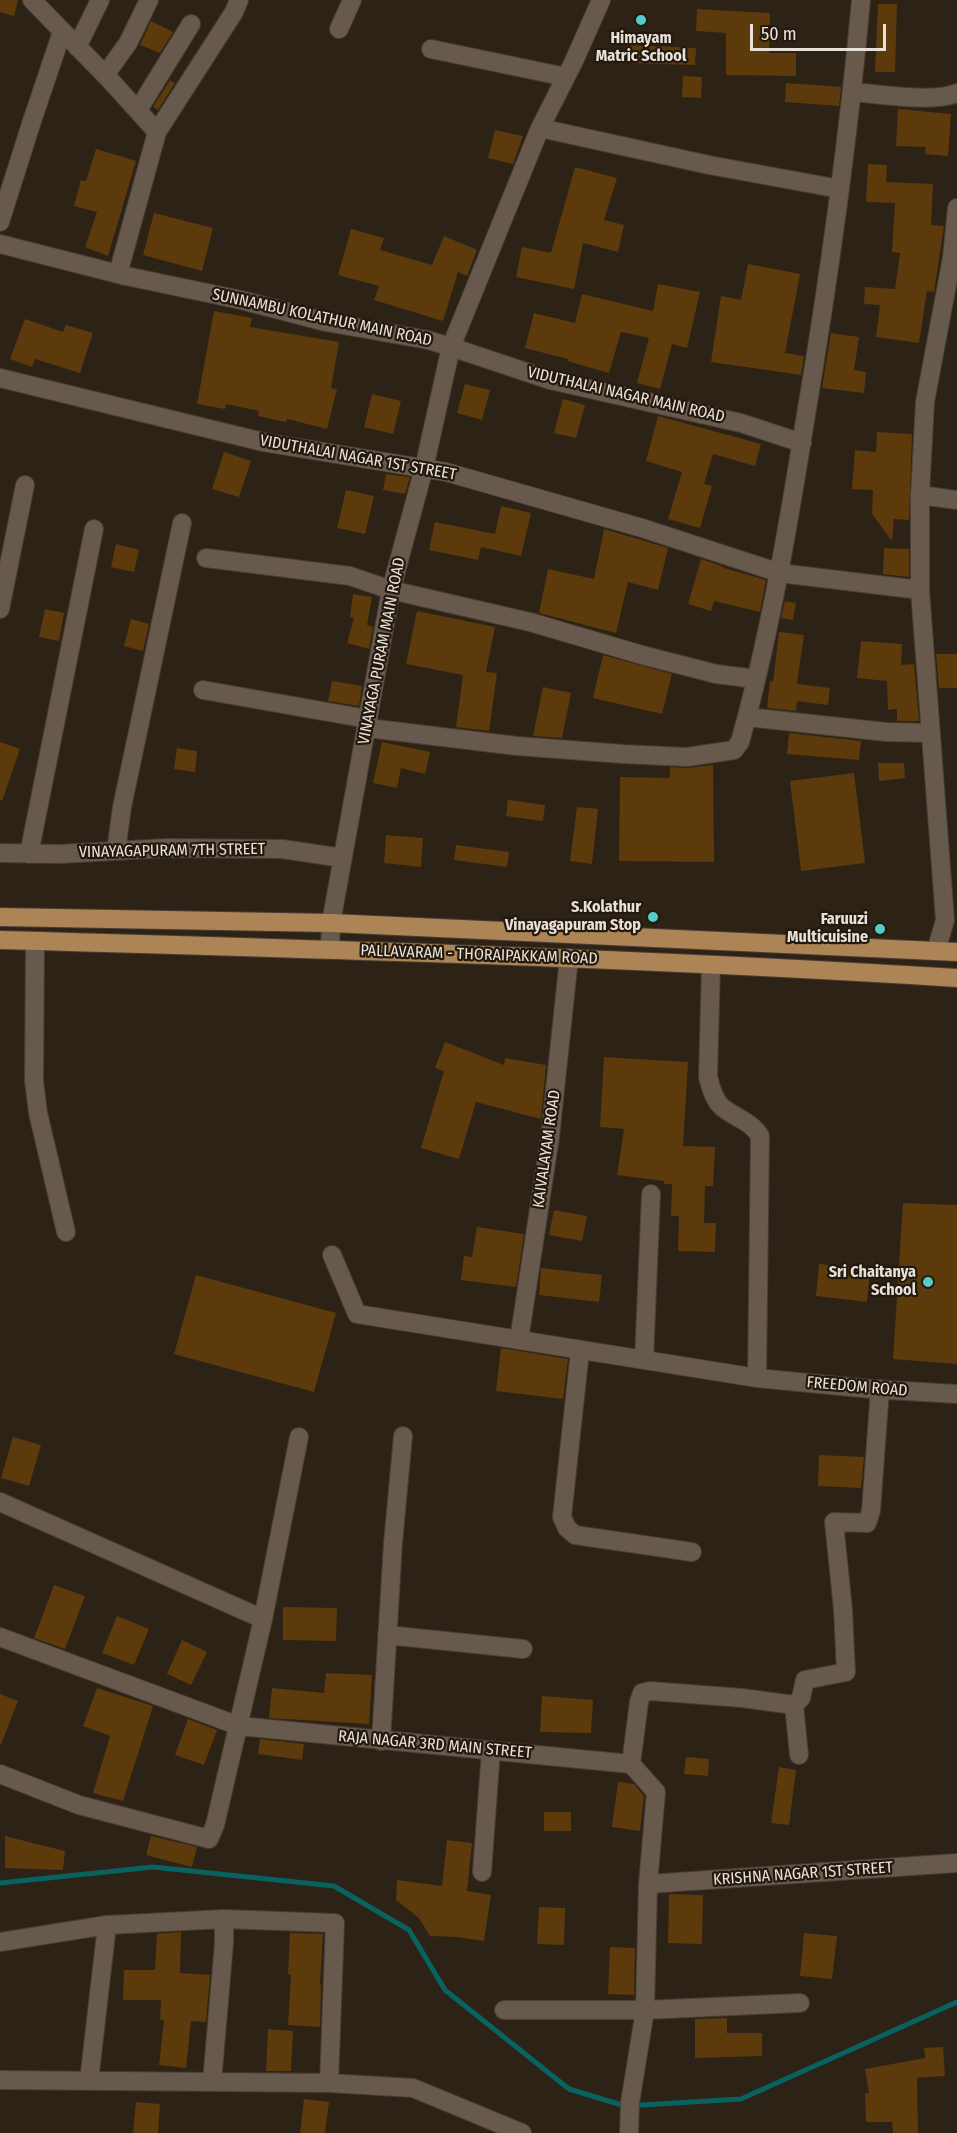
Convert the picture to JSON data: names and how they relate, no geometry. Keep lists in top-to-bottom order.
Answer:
{
  "streets": {
    "main road": ["PALLAVARAM - THORAIPAKKAM ROAD"],
    "street": [
      "SUNNAMBU KOLATHUR MAIN ROAD",
      "VIDUTHALAI NAGAR MAIN ROAD",
      "VIDUTHALAI NAGAR 1ST STREET",
      "VINAYAGA PURAM MAIN ROAD",
      "VINAYAGAPURAM 7TH STREET",
      "KAIVALAYAM ROAD",
      "FREEDOM ROAD",
      "RAJA NAGAR 3RD MAIN STREET",
      "KRISHNA NAGAR 1ST STREET"
    ]
  },
  "crossings": [
    ["SUNNAMBU KOLATHUR MAIN ROAD", "VIDUTHALAI NAGAR MAIN ROAD"],
    ["SUNNAMBU KOLATHUR MAIN ROAD", "VINAYAGA PURAM MAIN ROAD"],
    ["VIDUTHALAI NAGAR MAIN ROAD", "VINAYAGA PURAM MAIN ROAD"],
    ["VIDUTHALAI NAGAR 1ST STREET", "VINAYAGA PURAM MAIN ROAD"],
    ["VINAYAGA PURAM MAIN ROAD", "VINAYAGAPURAM 7TH STREET"],
    ["VINAYAGA PURAM MAIN ROAD", "PALLAVARAM - THORAIPAKKAM ROAD"],
    ["PALLAVARAM - THORAIPAKKAM ROAD", "KAIVALAYAM ROAD"],
    ["KAIVALAYAM ROAD", "FREEDOM ROAD"]
  ],
  "places": [
    "Himayam Matric School",
    "S.Kolathur Vinayagapuram Stop",
    "Faruuzi Multicuisine",
    "Sri Chaitanya School"
  ],
  "scale_bar": "50 m"
}
